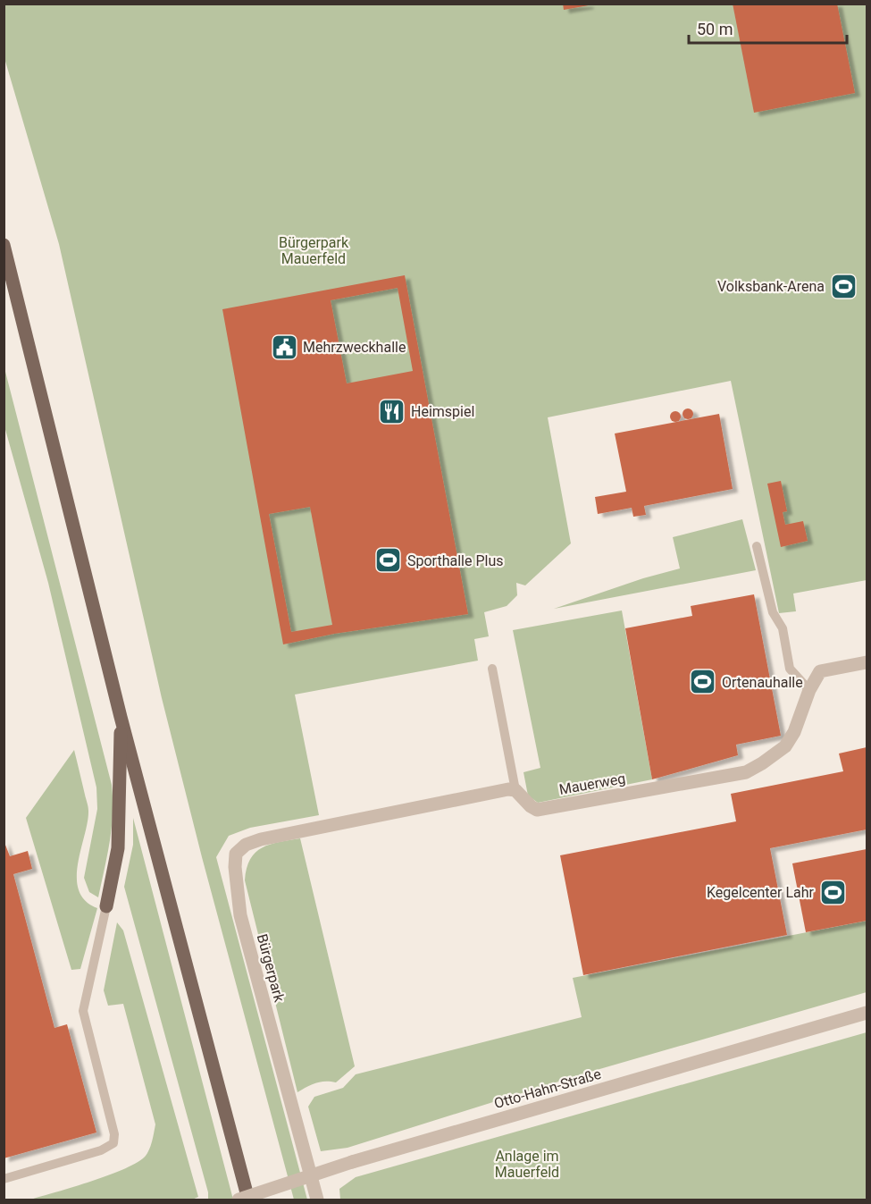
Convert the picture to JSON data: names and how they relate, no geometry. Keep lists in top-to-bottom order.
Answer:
{
  "streets": {
    "street": ["Mauerweg", "Bürgerpark", "Otto-Hahn-Straße"]
  },
  "crossings": [
    ["Mauerweg", "Bürgerpark"]
  ],
  "parks": ["Bürgerpark Mauerfeld", "Anlage im Mauerfeld"],
  "places": {
    "sports": [
      "Volksbank-Arena",
      "Sporthalle Plus",
      "Ortenauhalle",
      "Kegelcenter Lahr"
    ],
    "public building": ["Mehrzweckhalle"],
    "restaurant": ["Heimspiel"]
  },
  "scale_bar": "50 m"
}
